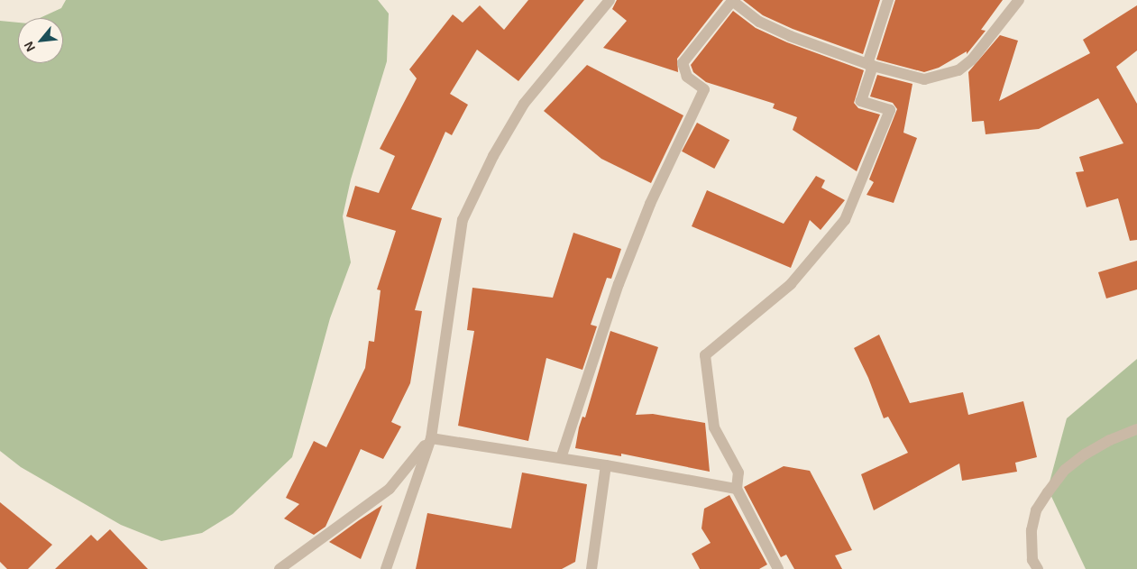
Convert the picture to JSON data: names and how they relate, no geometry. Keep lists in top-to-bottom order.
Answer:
{
  "north": "bottom left"
}
